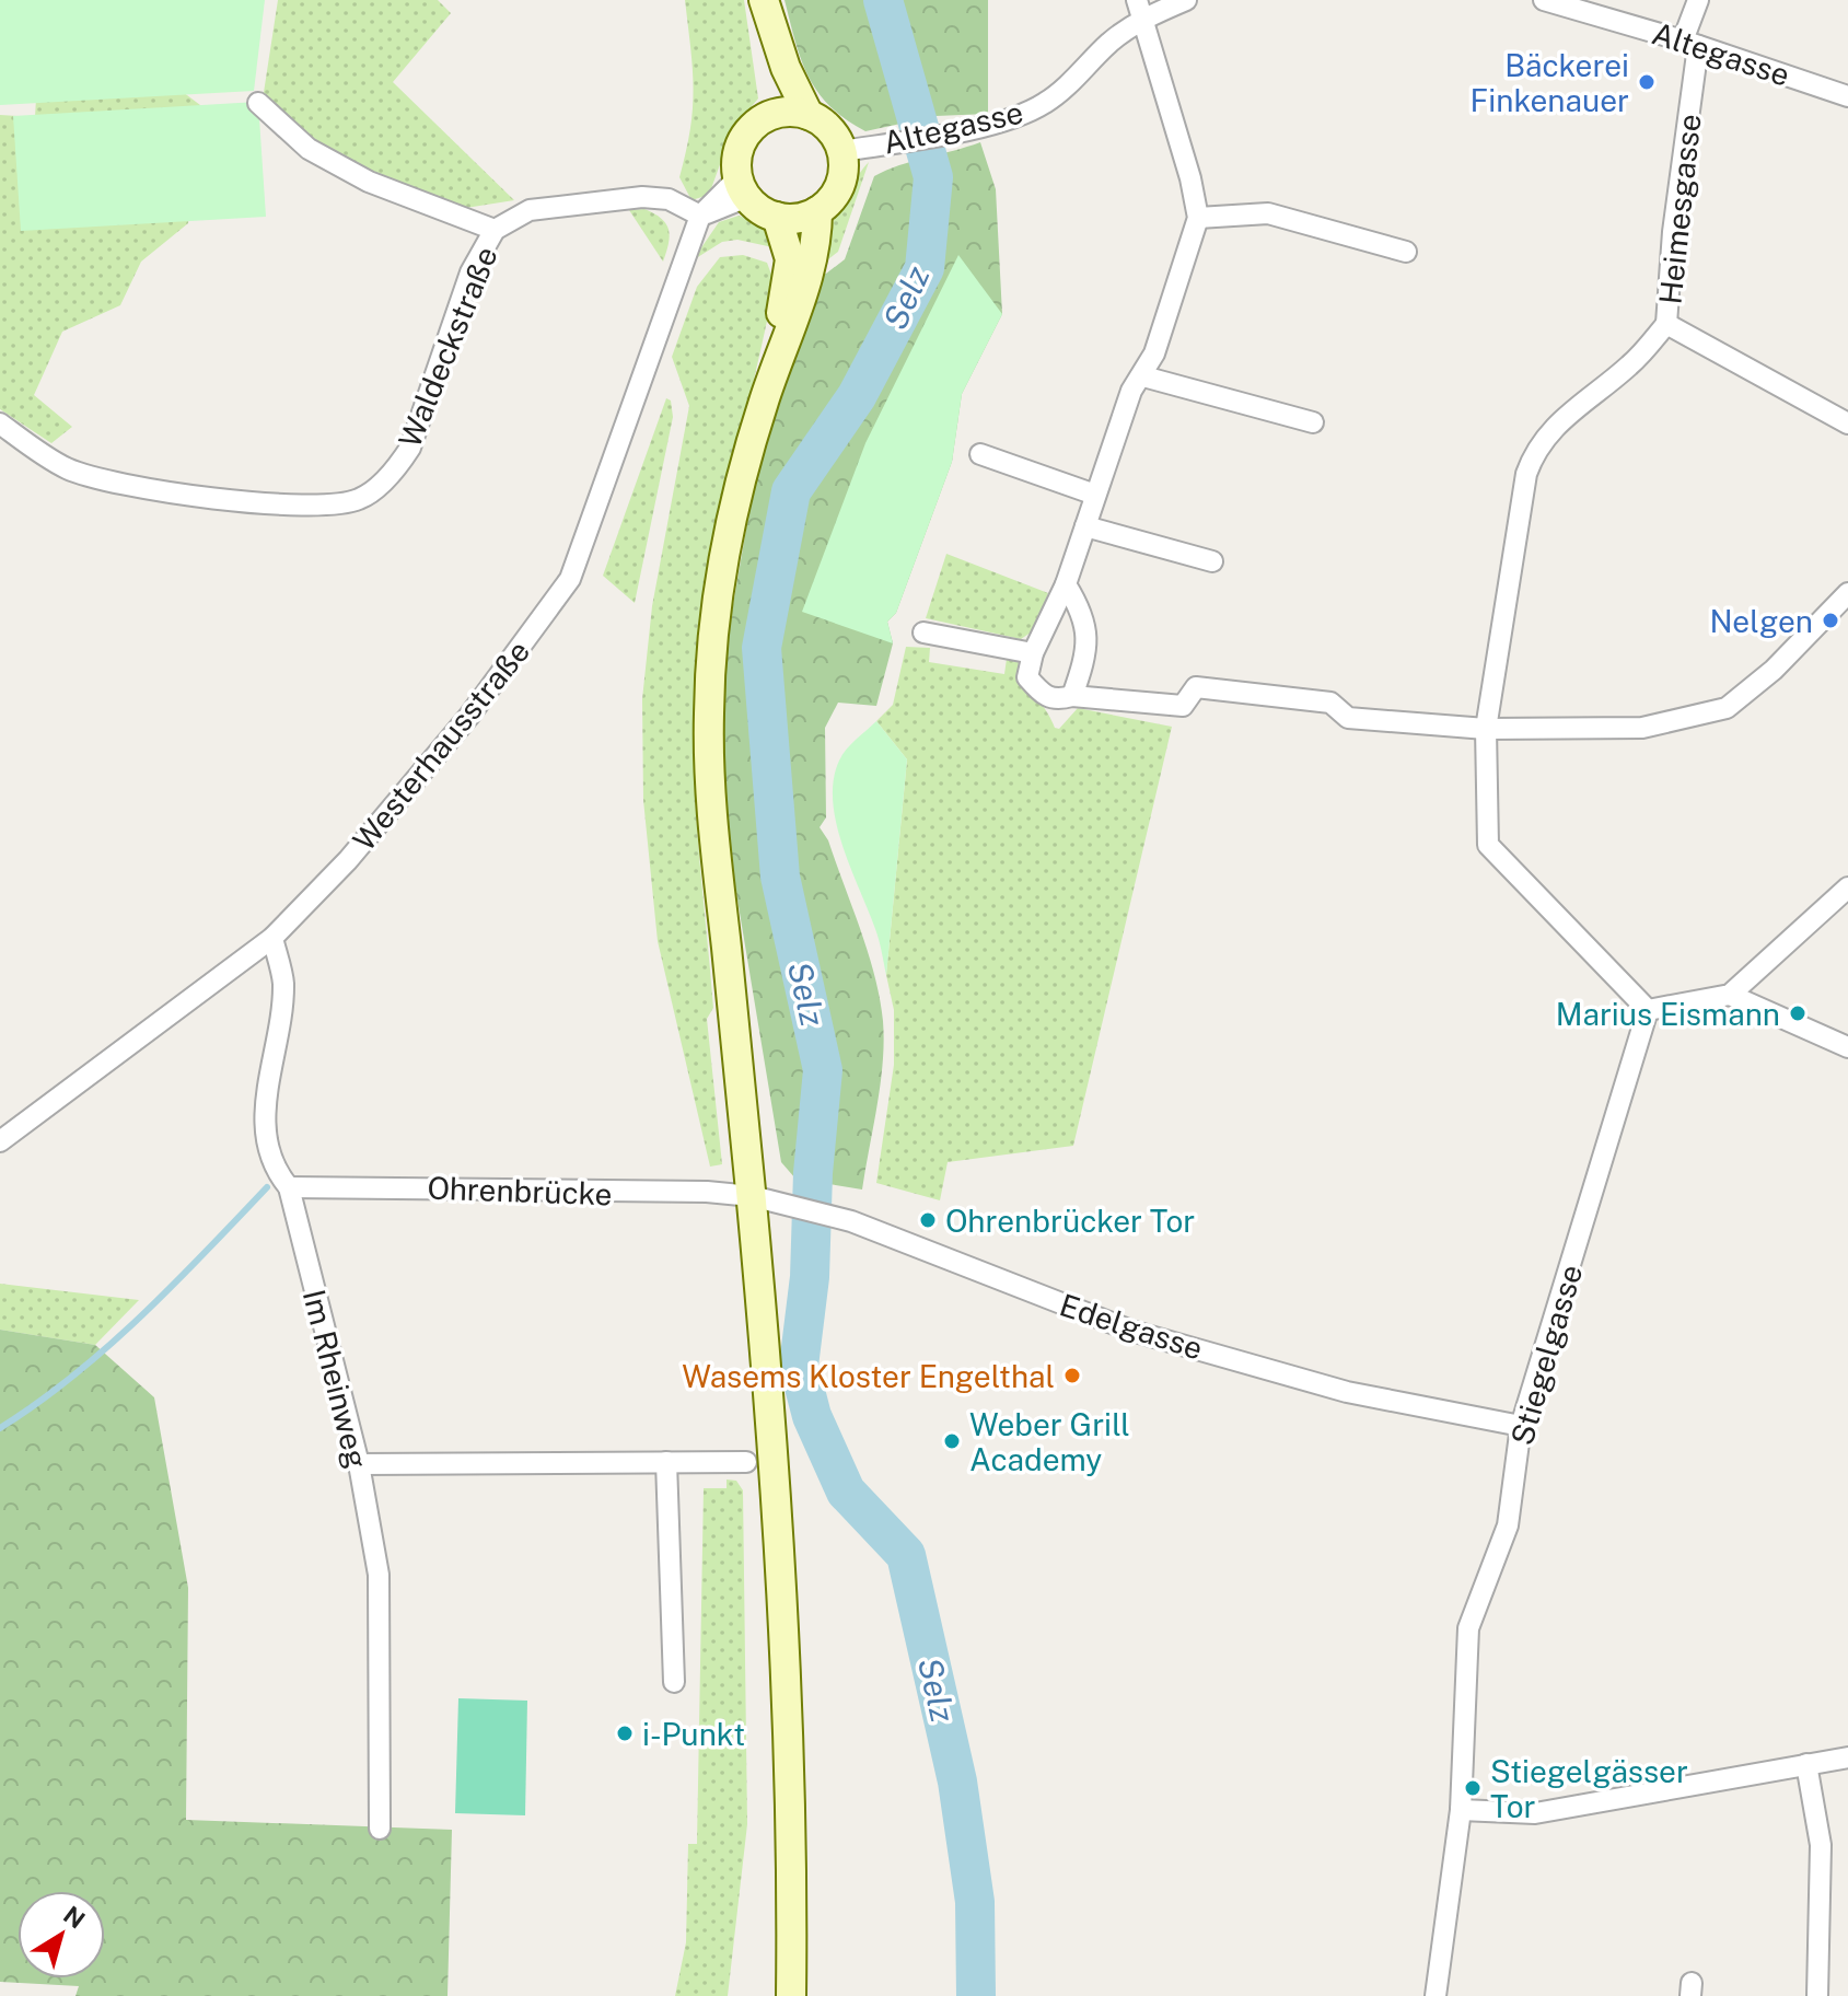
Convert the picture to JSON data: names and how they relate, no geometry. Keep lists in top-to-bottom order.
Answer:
{
  "streets": {
    "street": [
      "Altegasse",
      "Heimesgasse",
      "Waldeckstraße",
      "Westerhausstraße",
      "Ohrenbrücke",
      "Edelgasse",
      "Stiegelgasse",
      "Im Rheinweg"
    ]
  },
  "crossings": [
    ["Altegasse", "Heimesgasse"],
    ["Waldeckstraße", "Westerhausstraße"],
    ["Westerhausstraße", "Im Rheinweg"],
    ["Ohrenbrücke", "Edelgasse"],
    ["Ohrenbrücke", "Im Rheinweg"],
    ["Edelgasse", "Stiegelgasse"]
  ],
  "water": ["Selz"],
  "places": [
    "Bäckerei Finkenauer",
    "Nelgen",
    "Marius Eismann",
    "Ohrenbrücker Tor",
    "Wasems Kloster Engelthal",
    "Weber Grill Academy",
    "i-Punkt",
    "Stiegelgässer Tor"
  ],
  "north": "top right"
}
